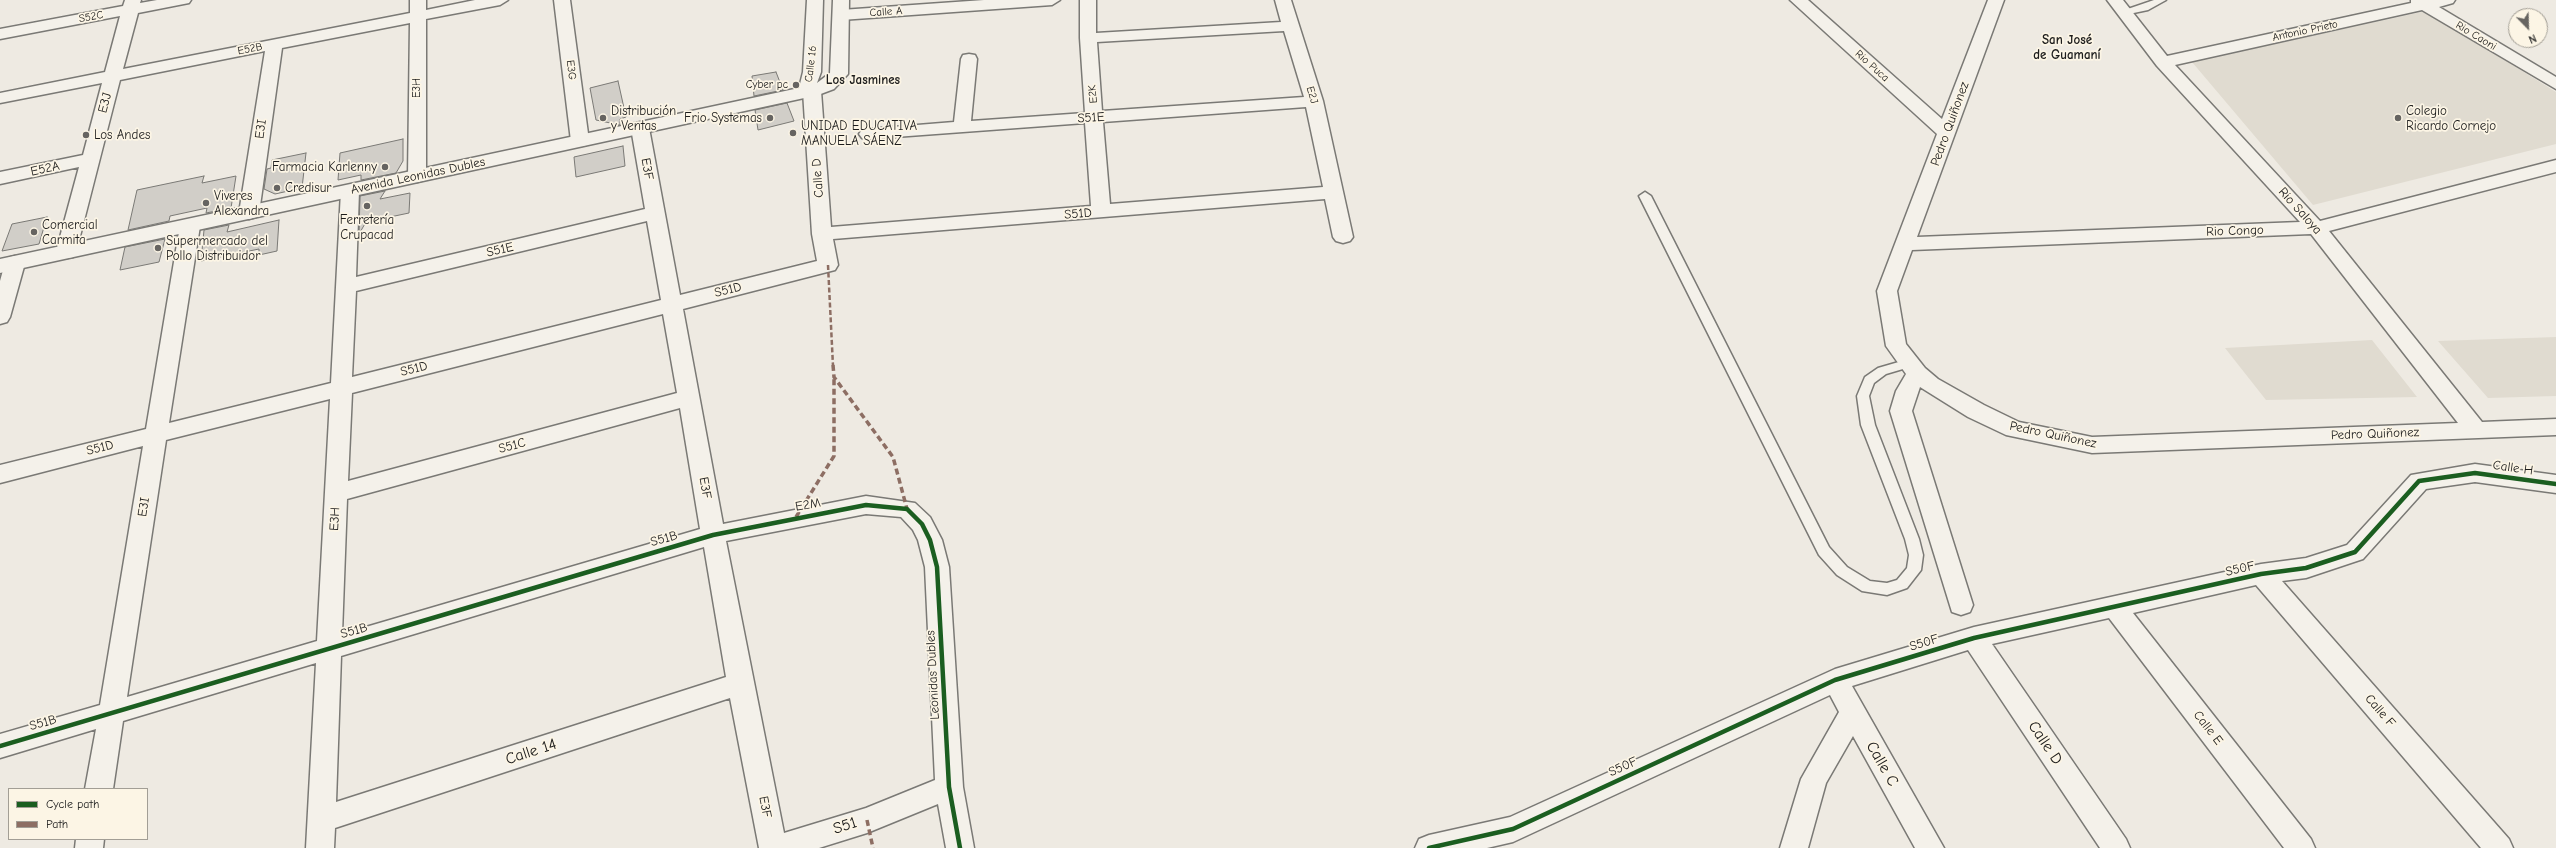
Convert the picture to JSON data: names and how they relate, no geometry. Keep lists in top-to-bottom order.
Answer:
{
  "streets": {
    "street": [
      "Calle A",
      "S52C",
      "Antonio Prieto",
      "Rio Caoni",
      "E52B",
      "Calle 16",
      "Rio Puca",
      "E3G",
      "E3H",
      "E2K",
      "E2J",
      "E3J",
      "S51E",
      "Pedro Quiñonez",
      "E3I",
      "E52A",
      "E3F",
      "Avenida Leonidas Dubles",
      "Calle D",
      "Rio Saloya",
      "S51D",
      "Rio Congo",
      "S51C",
      "Calle H",
      "E2M",
      "S51B",
      "S50F",
      "Leonidas Dubles",
      "Calle F",
      "Calle E",
      "Calle 14",
      "Calle C",
      "S51"
    ]
  },
  "crossings": [
    ["Calle A", "Calle 16"],
    ["S52C", "E3J"],
    ["Antonio Prieto", "Rio Caoni"],
    ["Antonio Prieto", "Rio Saloya"],
    ["E52B", "E3H"],
    ["E52B", "E3J"],
    ["E52B", "E3I"],
    ["Calle 16", "Avenida Leonidas Dubles"],
    ["Calle 16", "Calle D"],
    ["Rio Puca", "Pedro Quiñonez"],
    ["E3G", "Avenida Leonidas Dubles"],
    ["E3H", "S51E"],
    ["E3H", "Avenida Leonidas Dubles"],
    ["E3H", "S51D"],
    ["E3H", "S51C"],
    ["E3H", "S51B"],
    ["E3H", "Calle 14"],
    ["E2K", "S51E"],
    ["E2K", "S51D"],
    ["E2J", "S51E"],
    ["E2J", "S51D"],
    ["E3J", "E52A"],
    ["E3J", "Avenida Leonidas Dubles"],
    ["S51E", "E3F"],
    ["Pedro Quiñonez", "Rio Saloya"],
    ["Pedro Quiñonez", "Rio Congo"],
    ["E3I", "Avenida Leonidas Dubles"],
    ["E3I", "S51D"],
    ["E3I", "S51B"],
    ["E3F", "Avenida Leonidas Dubles"],
    ["E3F", "S51D"],
    ["E3F", "S51C"],
    ["E3F", "E2M"],
    ["E3F", "S51B"],
    ["E3F", "Calle 14"],
    ["Avenida Leonidas Dubles", "Calle D"],
    ["Calle D", "S51D"],
    ["Calle D", "S50F"],
    ["Rio Saloya", "Rio Congo"],
    ["Calle H", "S50F"],
    ["E2M", "S51B"],
    ["E2M", "Leonidas Dubles"],
    ["S50F", "Calle F"],
    ["S50F", "Calle E"],
    ["S50F", "Calle C"],
    ["Leonidas Dubles", "S51"]
  ],
  "districts": ["San José de Guamaní", "Los Jasmines"],
  "places": [
    "Cyber pc",
    "Distribución y Ventas",
    "Frio Systemas",
    "Colegio Ricardo Cornejo",
    "UNIDAD EDUCATIVA MANUELA SÁENZ",
    "Los Andes",
    "Farmacia Karlenny",
    "Credisur",
    "Viveres Alexandra",
    "Ferretería Crupacad",
    "Comercial Carmita",
    "Supermercado del Pollo Distribuidor"
  ],
  "legend": ["Cycle path", "Path"],
  "north": "bottom right"
}
